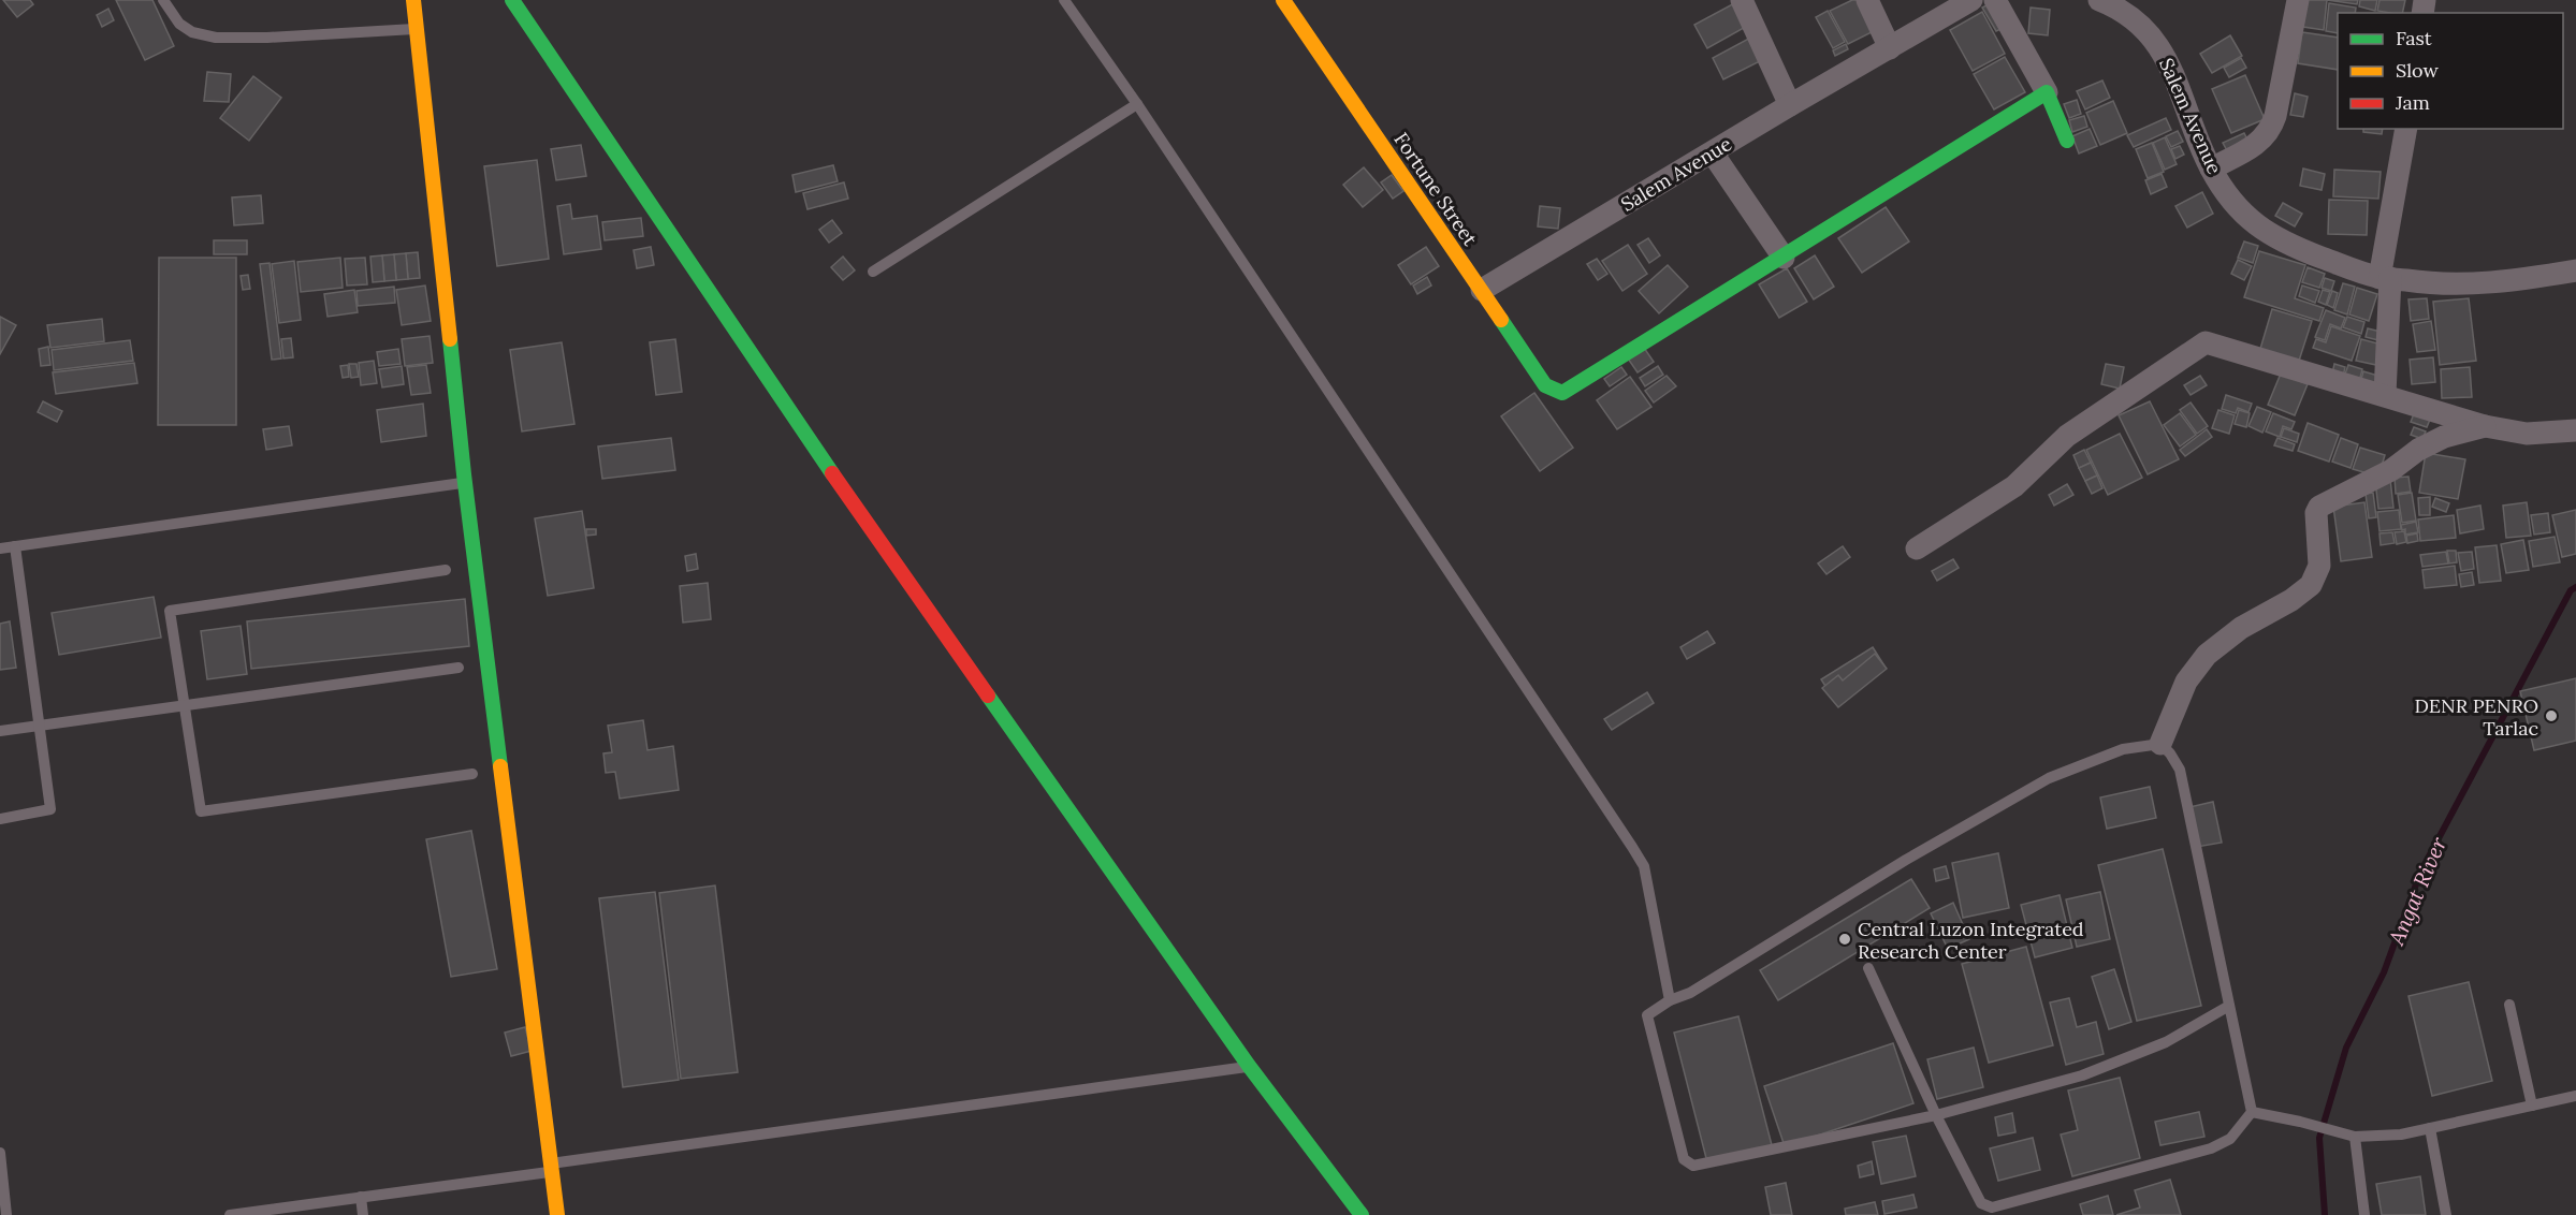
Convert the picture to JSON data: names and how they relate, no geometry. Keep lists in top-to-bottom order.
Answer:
{
  "streets": {
    "street": ["Salem Avenue", "Fortune Street"]
  },
  "crossings": [
    ["Salem Avenue", "Fortune Street"]
  ],
  "water": ["Angat River"],
  "places": ["DENR PENRO Tarlac", "Central Luzon Integrated Research Center"],
  "legend": ["Fast", "Slow", "Jam"]
}
